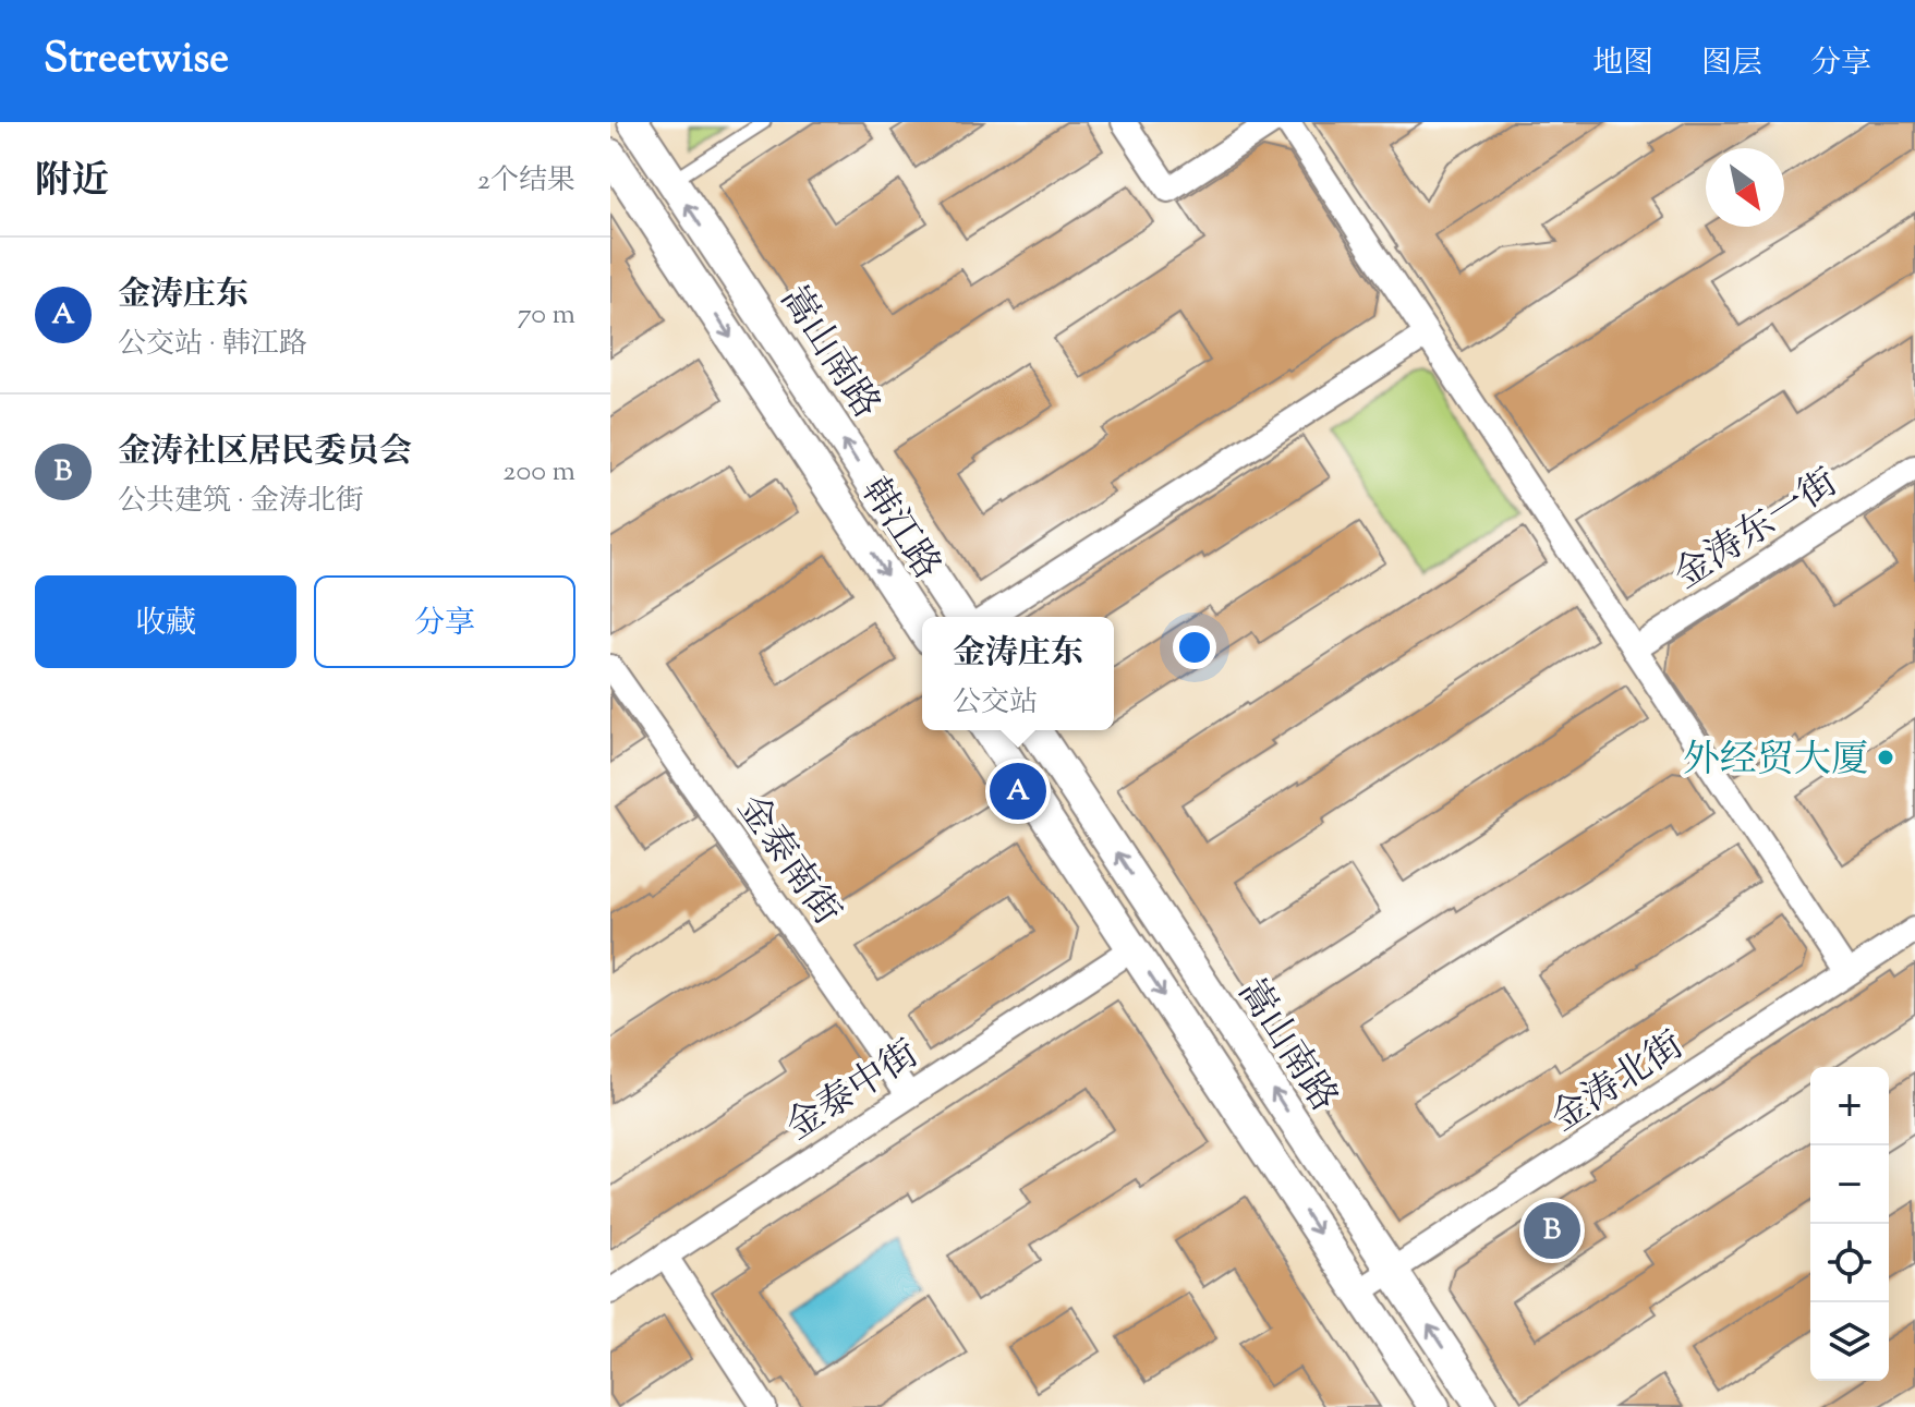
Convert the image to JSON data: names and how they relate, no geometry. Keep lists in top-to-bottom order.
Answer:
{
  "streets": {
    "street": [
      "嵩山南路",
      "韩江路",
      "金涛东一街",
      "金泰南街",
      "金涛北街",
      "金泰中街"
    ]
  },
  "crossings": [
    ["嵩山南路", "金涛北街"],
    ["金泰南街", "金泰中街"]
  ],
  "one_way": ["韩江路"],
  "places": ["外经贸大厦"],
  "north": "bottom right",
  "page": {
    "header": "Streetwise",
    "nav": ["地图", "图层", "分享"],
    "heading": ["附近", "2个结果"],
    "list": [
      {
        "mark": "A",
        "name": "金涛庄东",
        "note": "公交站 · 韩江路",
        "value": "70 m"
      },
      {
        "mark": "B",
        "name": "金涛社区居民委员会",
        "note": "公共建筑 · 金涛北街",
        "value": "200 m"
      }
    ],
    "buttons": ["收藏", "分享"],
    "popup": ["金涛庄东", "公交站"],
    "pins": ["A", "B"],
    "map_buttons": ["+", "−"]
  }
}
